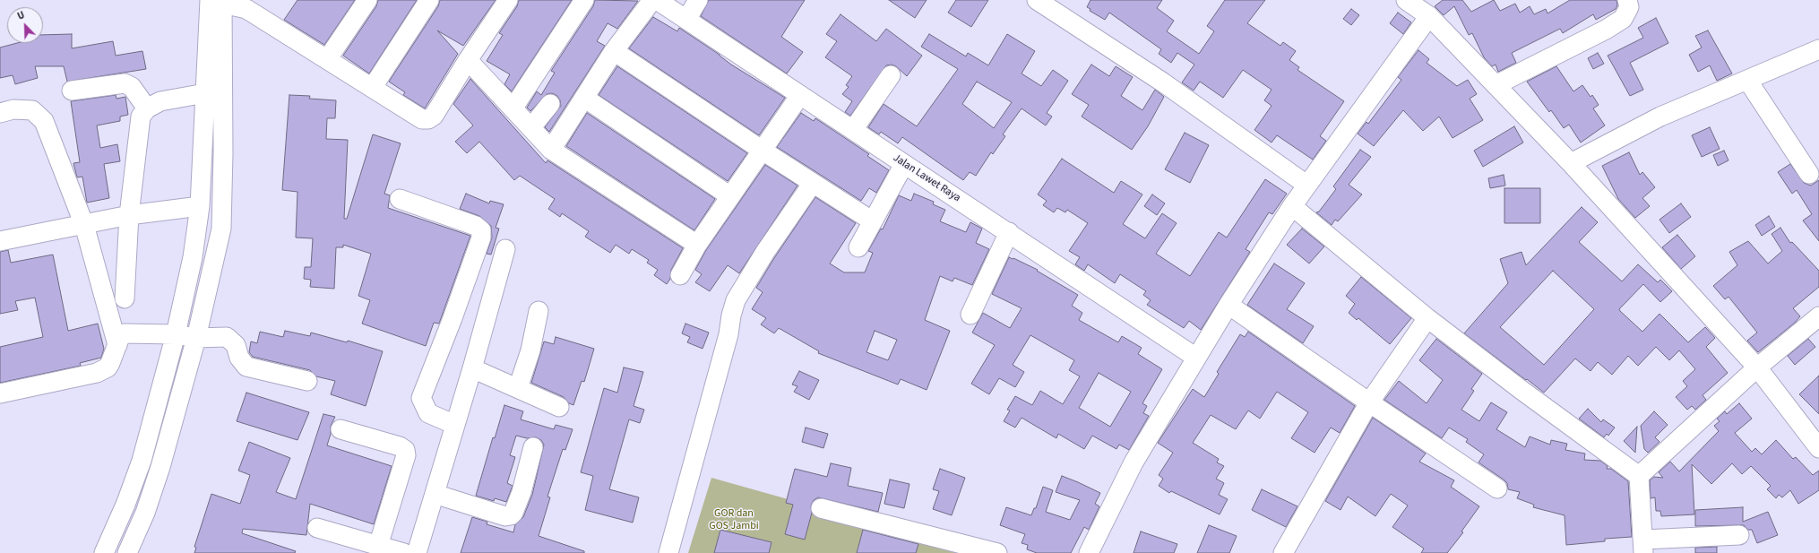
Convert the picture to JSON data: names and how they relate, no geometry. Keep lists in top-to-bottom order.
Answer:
{
  "streets": {
    "street": ["Jalan Lawet Raya"]
  },
  "parks": ["GOR dan GOS Jambi"],
  "north": "top left"
}
